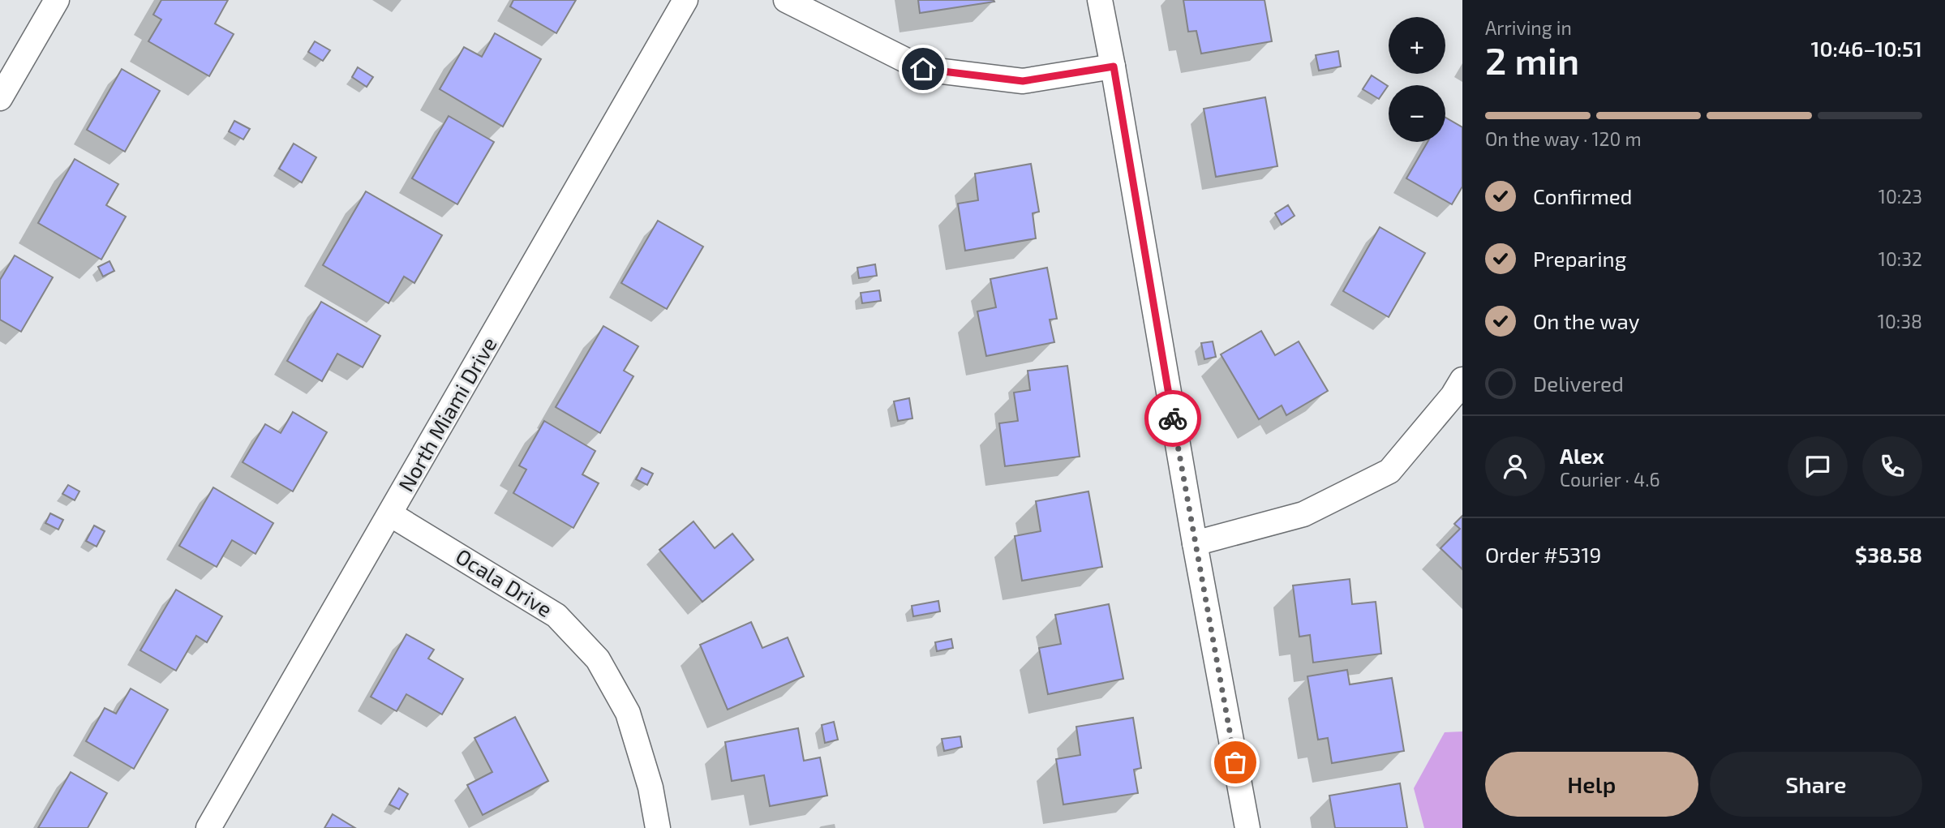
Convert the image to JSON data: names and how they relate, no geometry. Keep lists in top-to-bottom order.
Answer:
{
  "streets": {
    "street": ["North Miami Drive", "Ocala Drive"]
  },
  "crossings": [
    ["North Miami Drive", "Ocala Drive"]
  ],
  "page": {
    "heading": ["2 min", "Arriving in", "10:46–10:51"],
    "panel": [
      "Alex",
      "Courier · 4.6",
      "Order #5319",
      "$38.58"
    ],
    "map_buttons": ["+", "−"],
    "bar": "On the way · 120 m",
    "list": [
      ["Confirmed", "10:23"],
      ["Preparing", "10:32"],
      ["On the way", "10:38"],
      "Delivered"
    ],
    "buttons": ["Help", "Share"]
  }
}
